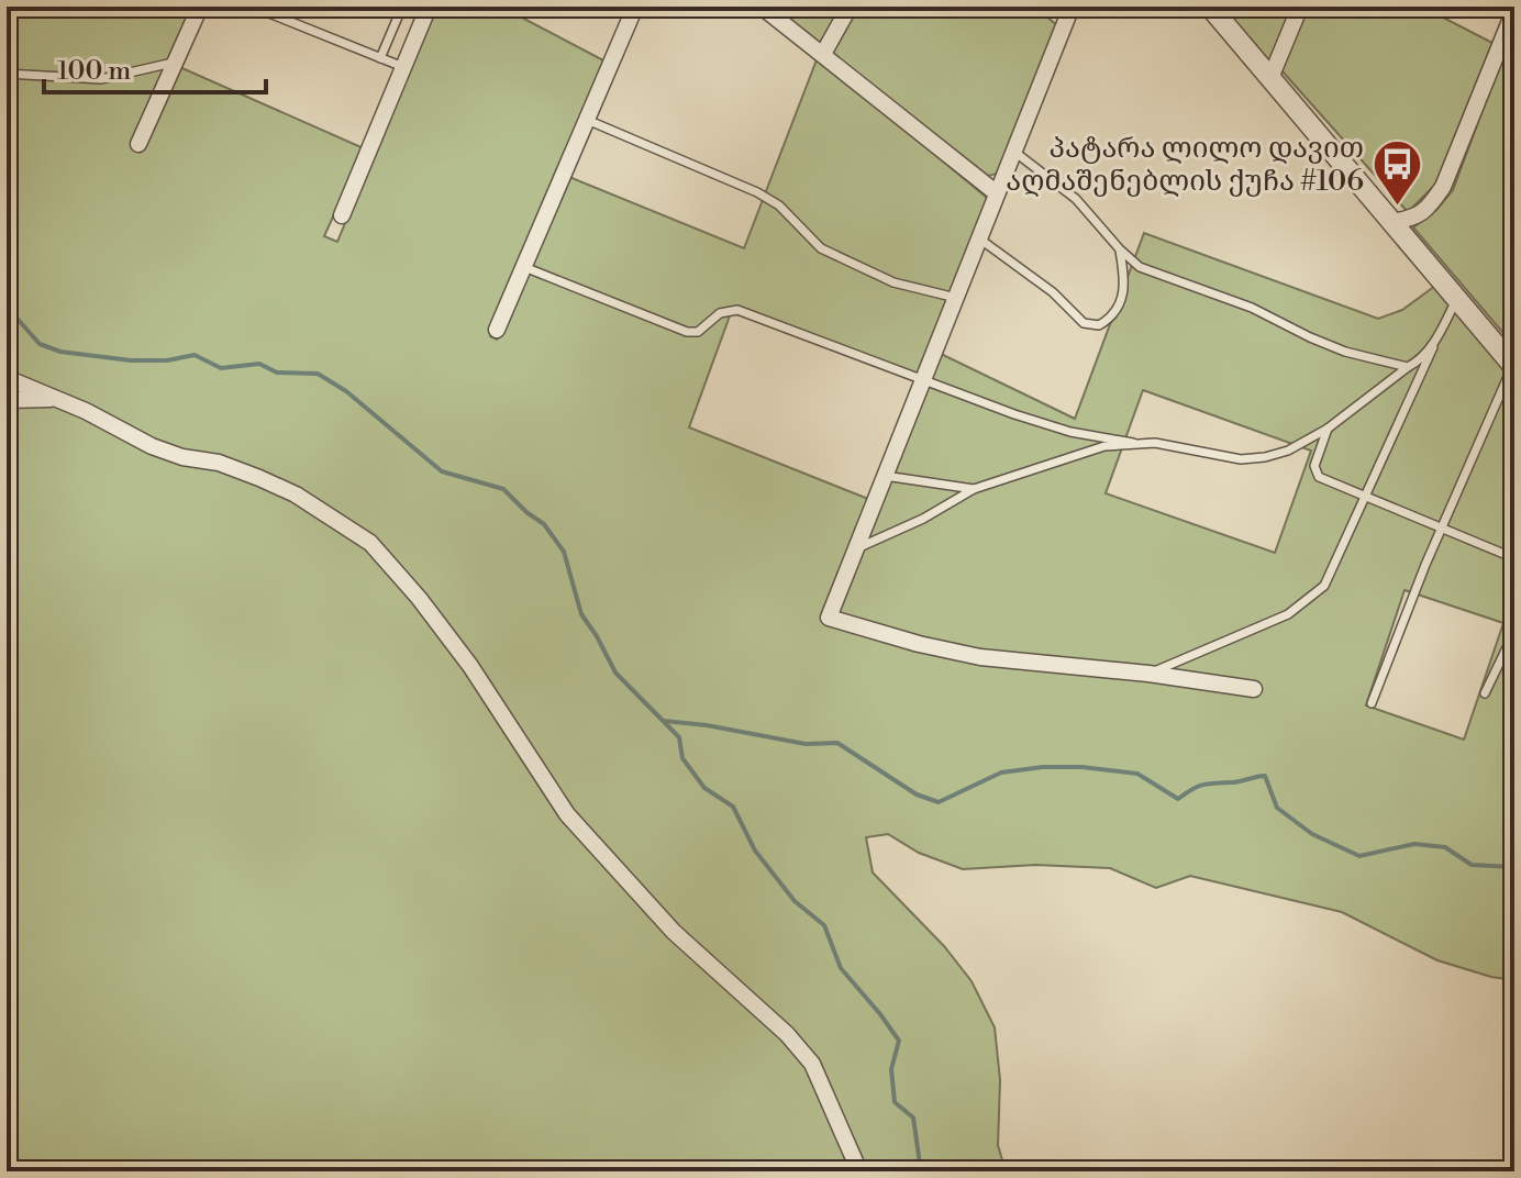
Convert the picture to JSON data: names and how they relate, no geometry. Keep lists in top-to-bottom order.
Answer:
{
  "places": {
    "bus stop": ["პატარა ლილო დავით აღმაშენებლის ქუჩა #106"]
  },
  "scale_bar": "100 m"
}
